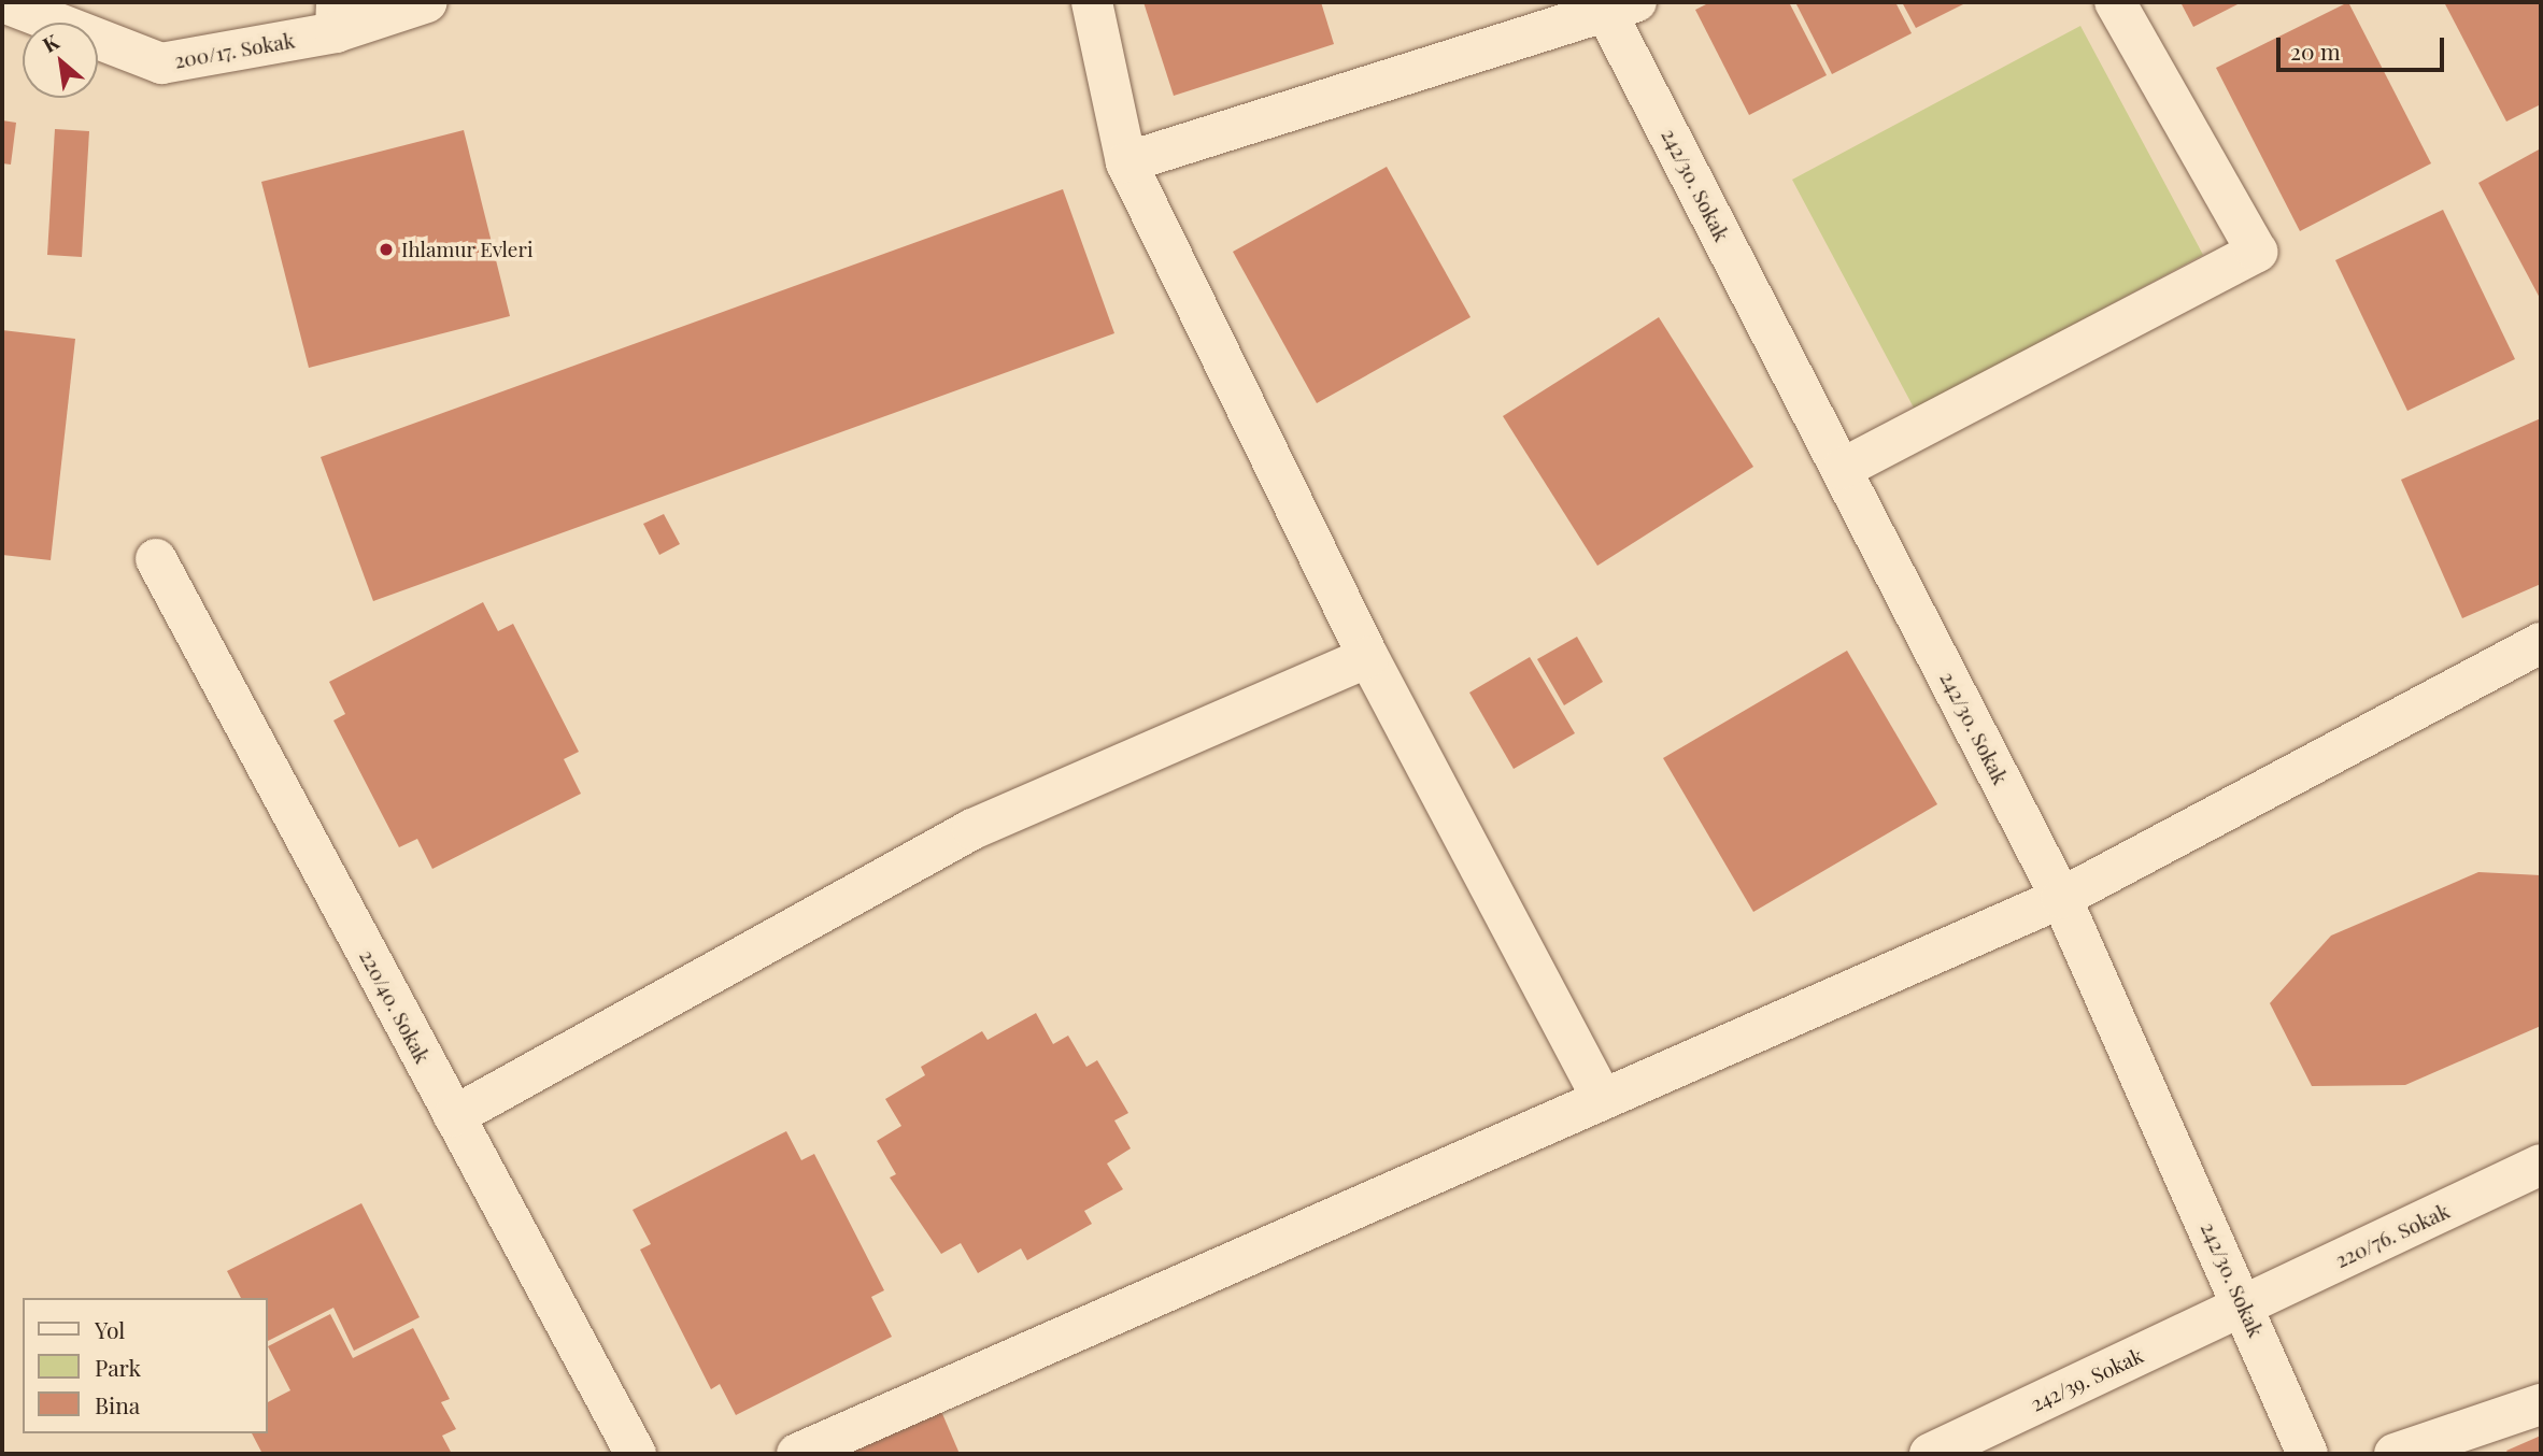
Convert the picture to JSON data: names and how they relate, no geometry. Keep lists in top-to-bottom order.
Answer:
{
  "streets": {
    "street": [
      "200/17. Sokak",
      "242/30. Sokak",
      "220/40. Sokak",
      "220/76. Sokak",
      "242/39. Sokak"
    ]
  },
  "crossings": [
    ["242/30. Sokak", "220/76. Sokak"],
    ["242/30. Sokak", "242/39. Sokak"],
    ["220/76. Sokak", "242/39. Sokak"]
  ],
  "places": ["Ihlamur Evleri"],
  "legend": ["Yol", "Park", "Bina"],
  "scale_bar": "20 m",
  "north": "top left"
}
